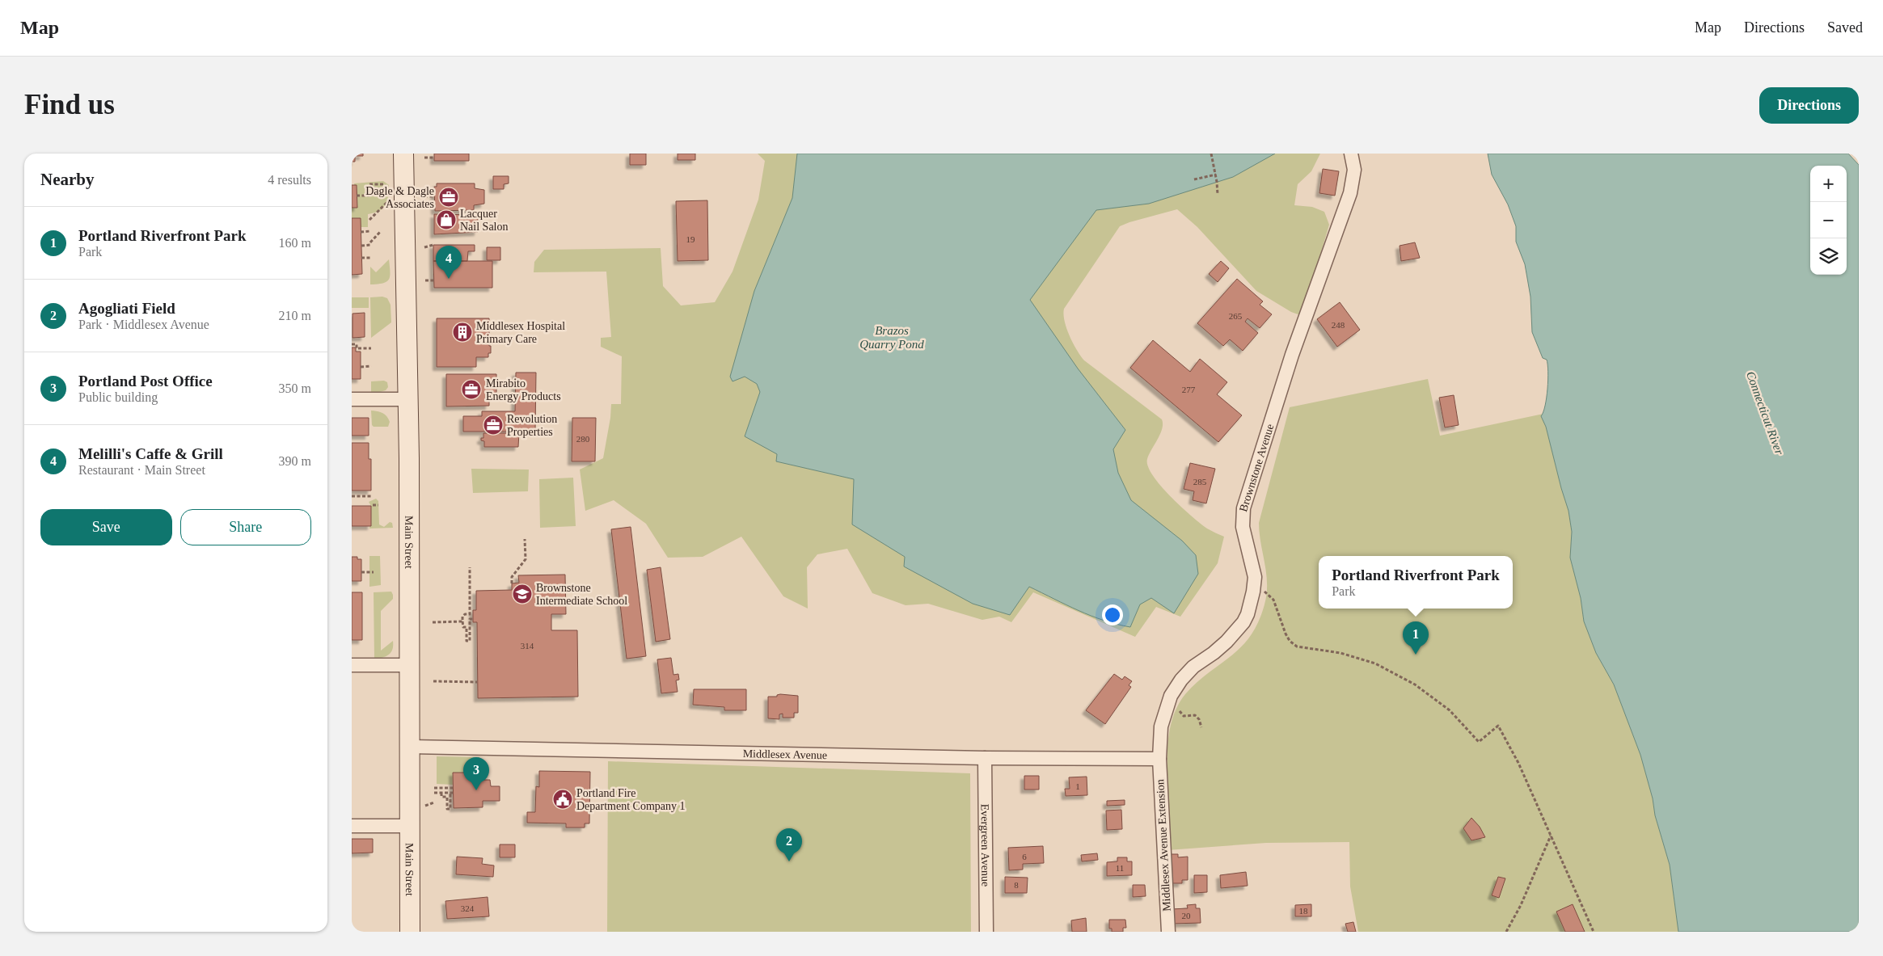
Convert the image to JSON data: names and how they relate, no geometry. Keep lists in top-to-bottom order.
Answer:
{
  "streets": {
    "main road": ["Main Street"],
    "street": [
      "Brownstone Avenue",
      "Middlesex Avenue",
      "Evergreen Avenue",
      "Middlesex Avenue Extension"
    ]
  },
  "crossings": [
    ["Brownstone Avenue", "Middlesex Avenue"],
    ["Brownstone Avenue", "Middlesex Avenue Extension"],
    ["Main Street", "Middlesex Avenue"],
    ["Middlesex Avenue", "Evergreen Avenue"],
    ["Middlesex Avenue", "Middlesex Avenue Extension"]
  ],
  "water": ["Brazos Quarry Pond", "Connecticut River"],
  "places": {
    "office": ["Dagle & Dagle Associates", "Mirabito Energy Products", "Revolution Properties"],
    "shop": ["Lacquer Nail Salon"],
    "building": ["Middlesex Hospital Primary Care"],
    "school or university": ["Brownstone Intermediate School"],
    "public building": ["Portland Fire Department Company 1"]
  },
  "house_numbers": [
    "19",
    "265",
    "248",
    "277",
    "280",
    "285",
    "314",
    "1",
    "6",
    "11",
    "8",
    "324",
    "18",
    "20"
  ],
  "page": {
    "header": "Map",
    "nav": ["Map", "Directions", "Saved"],
    "buttons": [
      "Directions",
      ["Save", "Share"]
    ],
    "title": "Find us",
    "heading": ["Nearby", "4 results"],
    "map_buttons": ["+", "−"],
    "list": [
      {
        "mark": "1",
        "name": "Portland Riverfront Park",
        "note": "Park",
        "value": "160 m"
      },
      {
        "mark": "2",
        "name": "Agogliati Field",
        "note": "Park · Middlesex Avenue",
        "value": "210 m"
      },
      {
        "mark": "3",
        "name": "Portland Post Office",
        "note": "Public building",
        "value": "350 m"
      },
      {
        "mark": "4",
        "name": "Melilli's Caffe & Grill",
        "note": "Restaurant · Main Street",
        "value": "390 m"
      }
    ],
    "pins": [
      "4",
      "1",
      "3",
      "2"
    ],
    "popup": ["Portland Riverfront Park", "Park"]
  }
}
